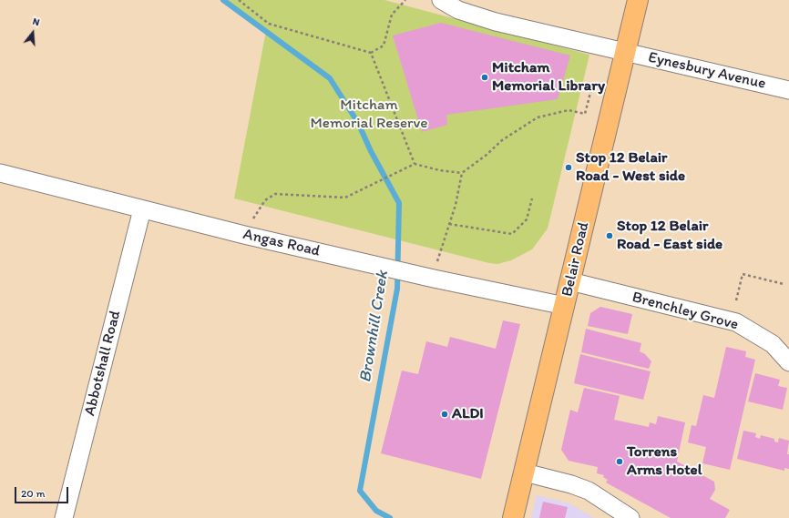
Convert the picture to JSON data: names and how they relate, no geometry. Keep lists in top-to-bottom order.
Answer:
{
  "streets": {
    "main road": ["Belair Road"],
    "street": [
      "Eynesbury Avenue",
      "Angas Road",
      "Brenchley Grove",
      "Abbotshall Road"
    ]
  },
  "crossings": [
    ["Eynesbury Avenue", "Belair Road"],
    ["Angas Road", "Belair Road"],
    ["Angas Road", "Abbotshall Road"],
    ["Belair Road", "Brenchley Grove"]
  ],
  "water": ["Brownhill Creek"],
  "parks": ["Mitcham Memorial Reserve"],
  "places": [
    "Mitcham Memorial Library",
    "Stop 12 Belair Road - West side",
    "Stop 12 Belair Road - East side",
    "ALDI",
    "Torrens Arms Hotel"
  ],
  "scale_bar": "20 m",
  "north": "top"
}
